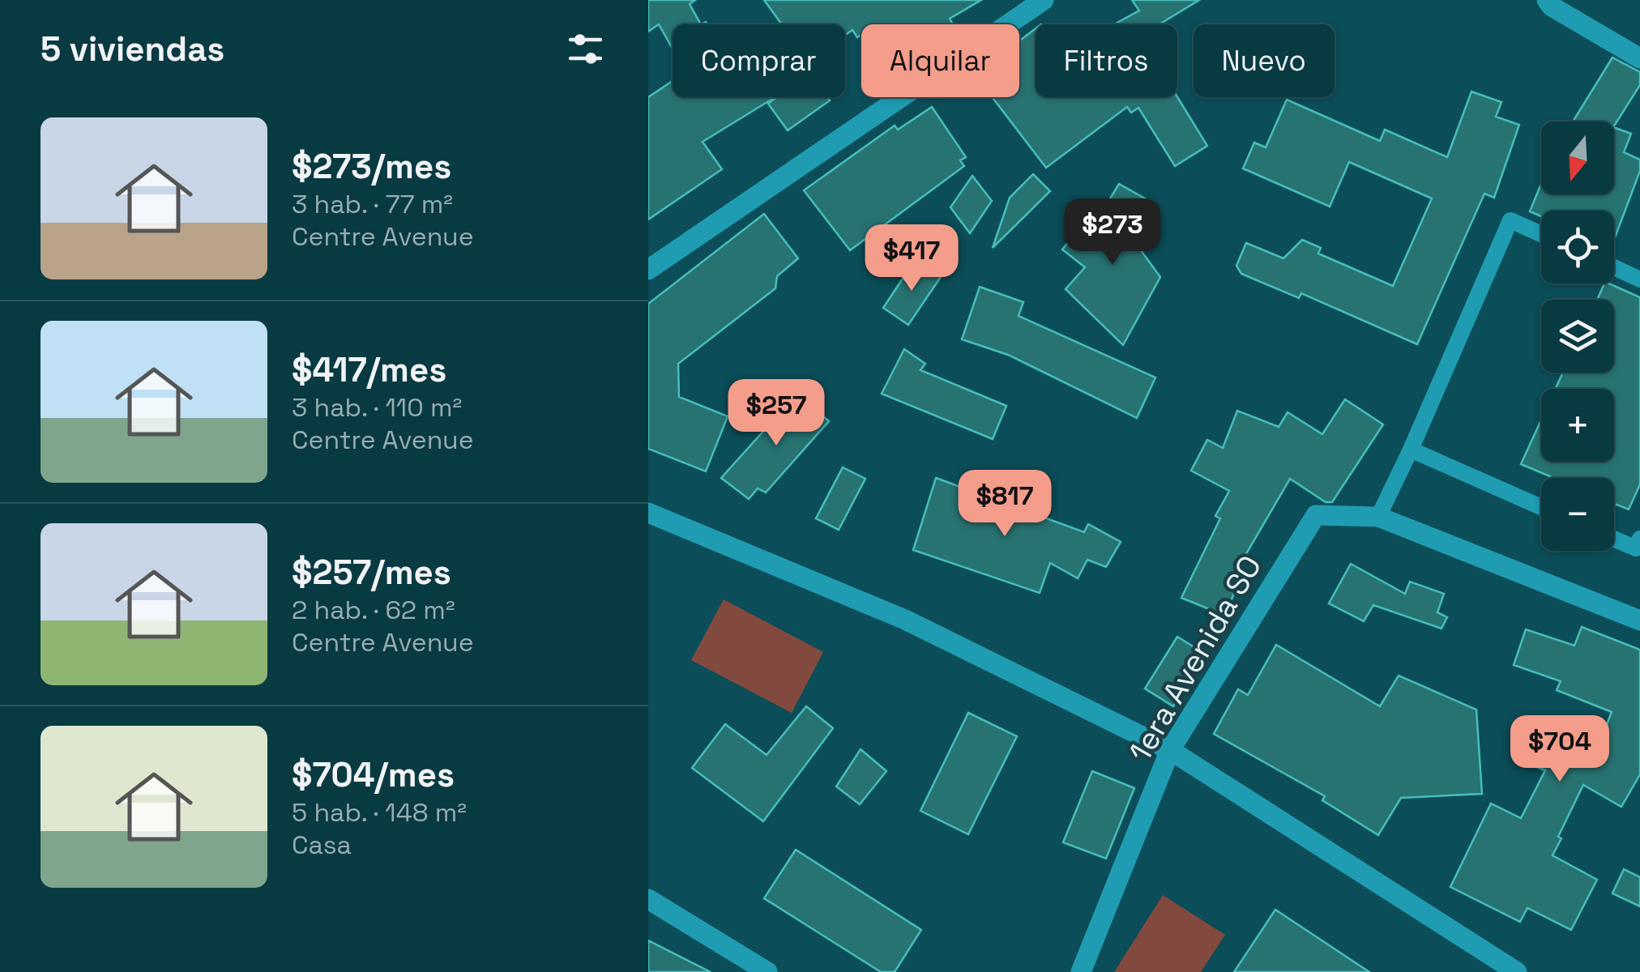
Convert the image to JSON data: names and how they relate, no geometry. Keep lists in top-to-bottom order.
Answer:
{
  "streets": {
    "street": ["1era Avenida SO"]
  },
  "north": "bottom",
  "page": {
    "heading": "5 viviendas",
    "chip": [
      "Comprar",
      "Alquilar",
      "Filtros",
      "Nuevo"
    ],
    "list": [
      {
        "name": "$273/mes",
        "note": "3 hab. · 77 m² · Centre Avenue"
      },
      {
        "name": "$417/mes",
        "note": "3 hab. · 110 m² · Centre Avenue"
      },
      {
        "name": "$257/mes",
        "note": "2 hab. · 62 m² · Centre Avenue"
      },
      {
        "name": "$704/mes",
        "note": "5 hab. · 148 m² · Casa"
      }
    ],
    "map_buttons": ["+", "−"],
    "price": [
      "$273",
      "$417",
      "$257",
      "$817",
      "$704"
    ]
  }
}
